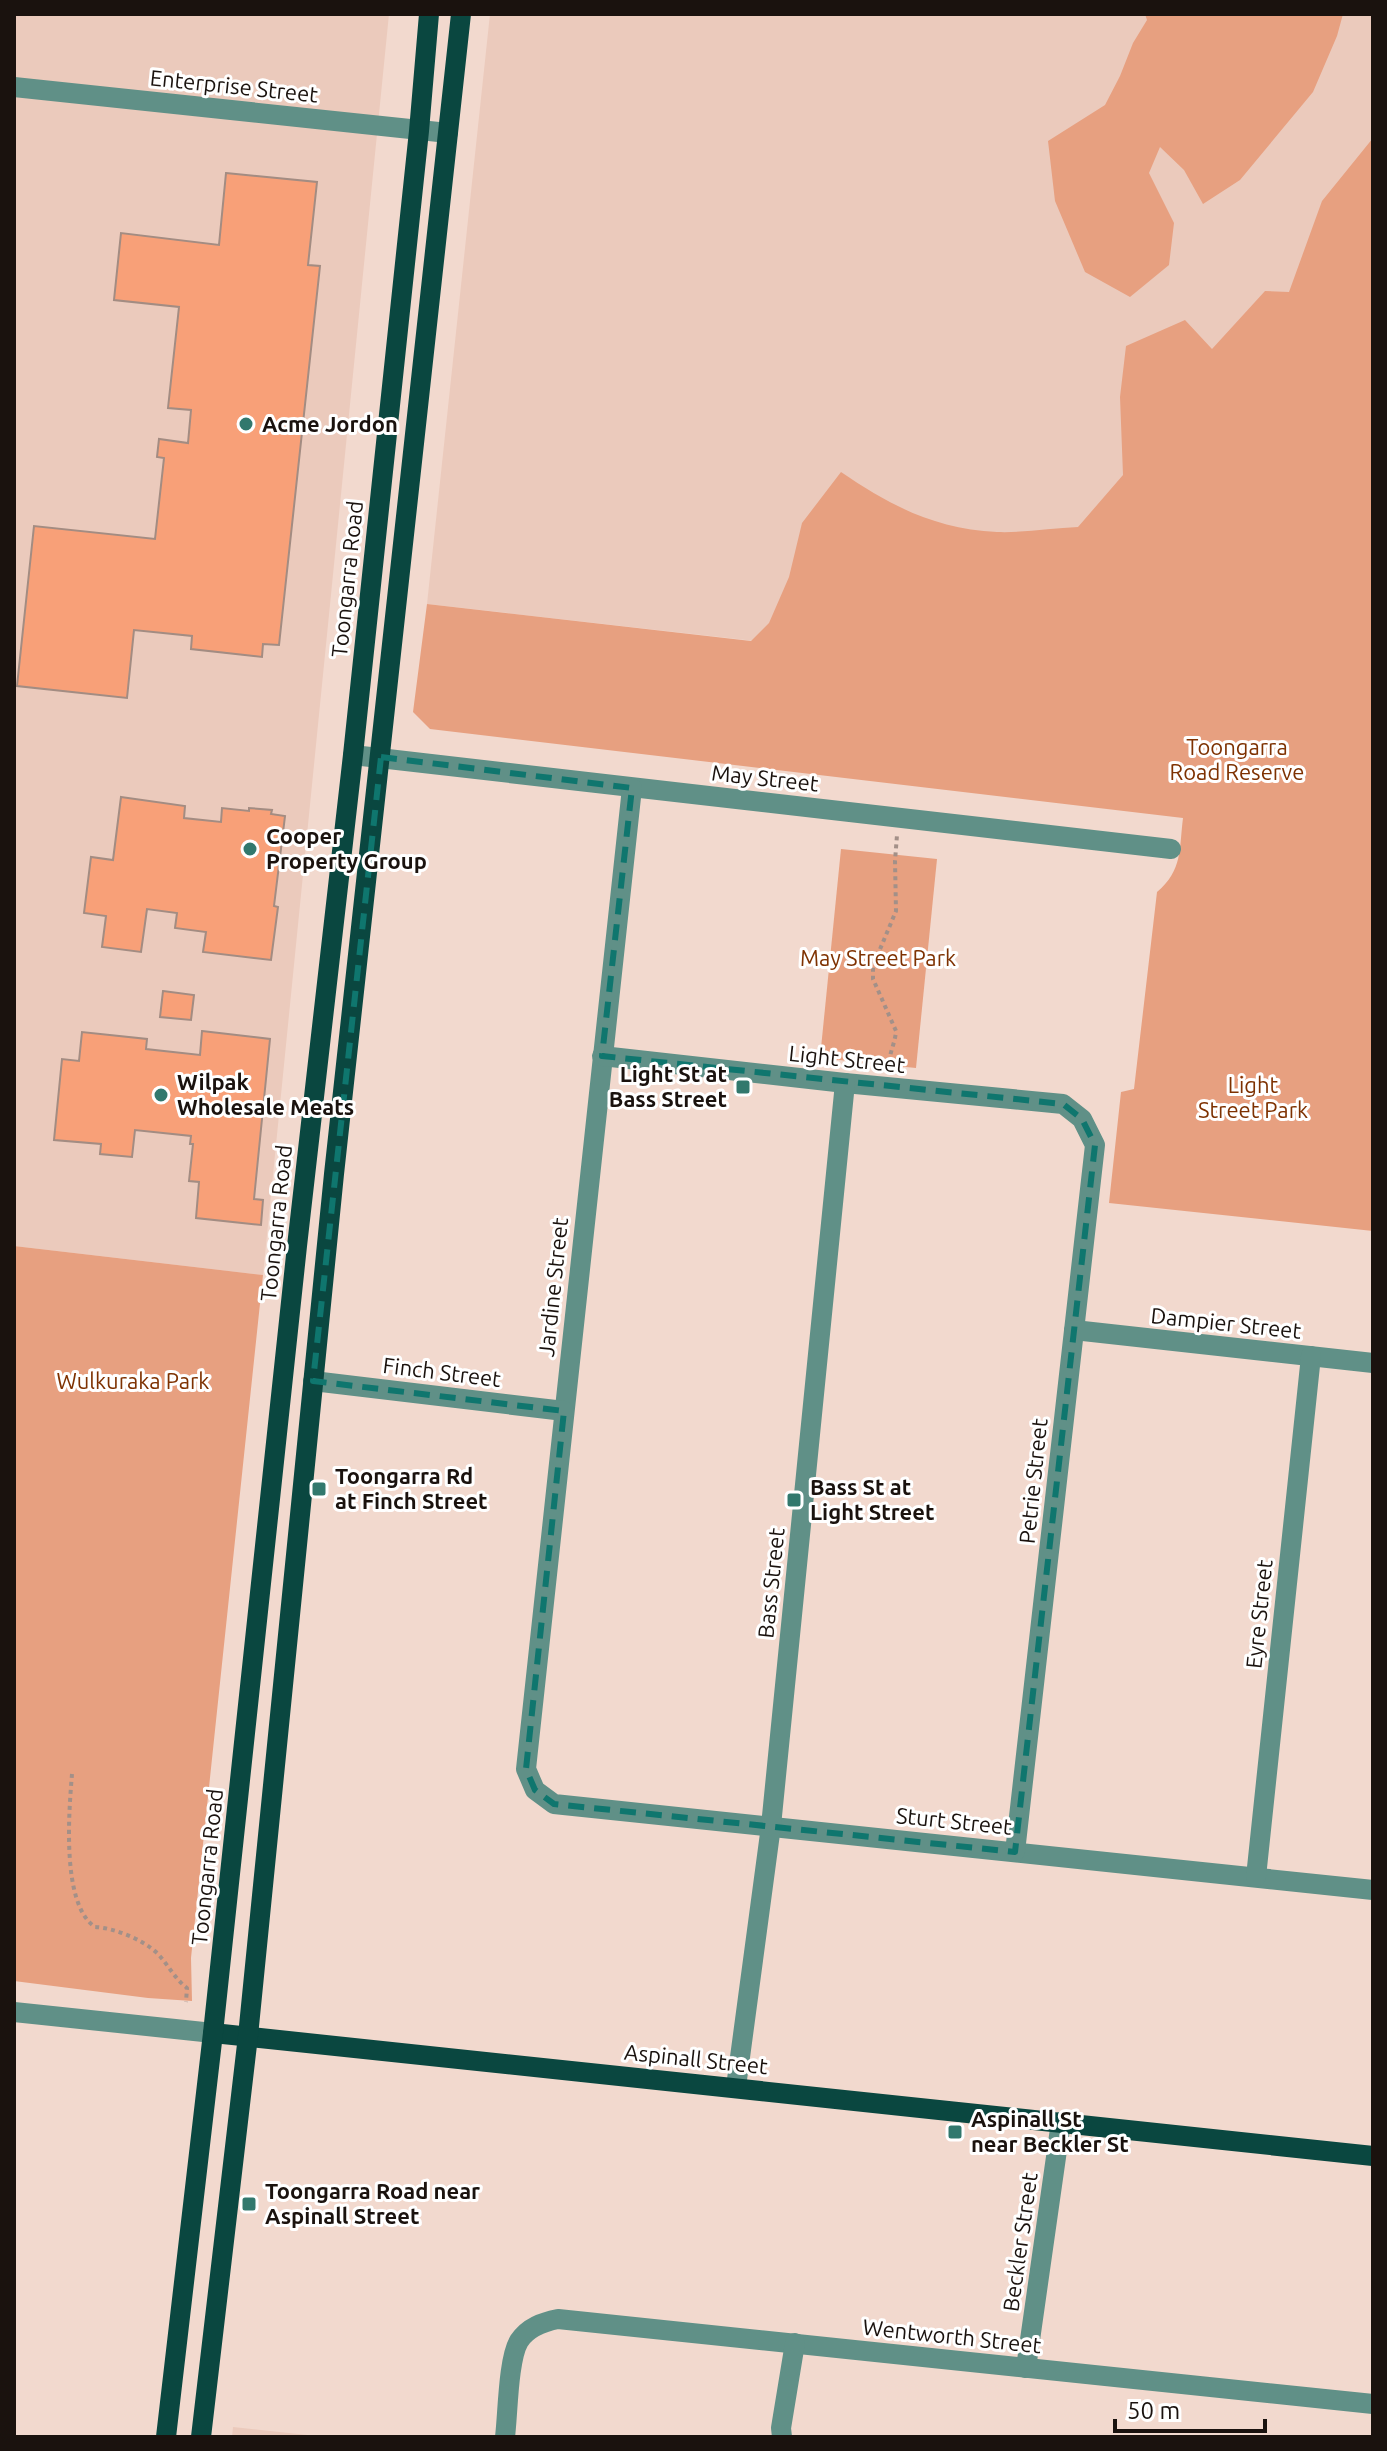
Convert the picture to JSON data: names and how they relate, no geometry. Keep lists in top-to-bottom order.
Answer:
{
  "streets": {
    "main road": ["Toongarra Road", "Aspinall Street"],
    "street": [
      "Enterprise Street",
      "May Street",
      "Light Street",
      "Jardine Street",
      "Dampier Street",
      "Finch Street",
      "Petrie Street",
      "Bass Street",
      "Eyre Street",
      "Sturt Street",
      "Beckler Street",
      "Wentworth Street"
    ]
  },
  "crossings": [
    ["Enterprise Street", "Toongarra Road"],
    ["Toongarra Road", "May Street"],
    ["Toongarra Road", "Aspinall Street"],
    ["May Street", "Jardine Street"],
    ["Light Street", "Jardine Street"],
    ["Light Street", "Petrie Street"],
    ["Light Street", "Bass Street"],
    ["Jardine Street", "Finch Street"],
    ["Jardine Street", "Sturt Street"],
    ["Dampier Street", "Petrie Street"],
    ["Dampier Street", "Eyre Street"],
    ["Petrie Street", "Sturt Street"],
    ["Bass Street", "Sturt Street"],
    ["Bass Street", "Aspinall Street"],
    ["Eyre Street", "Sturt Street"],
    ["Aspinall Street", "Beckler Street"],
    ["Beckler Street", "Wentworth Street"]
  ],
  "parks": [
    "Toongarra Road Reserve",
    "May Street Park",
    "Light Street Park",
    "Wulkuraka Park"
  ],
  "places": {
    "other": ["Acme Jordon", "Cooper Property Group", "Wilpak Wholesale Meats"],
    "transit": [
      "Light St at Bass Street",
      "Toongarra Rd at Finch Street",
      "Bass St at Light Street",
      "Aspinall St near Beckler St",
      "Toongarra Road near Aspinall Street"
    ]
  },
  "scale_bar": "50 m"
}
